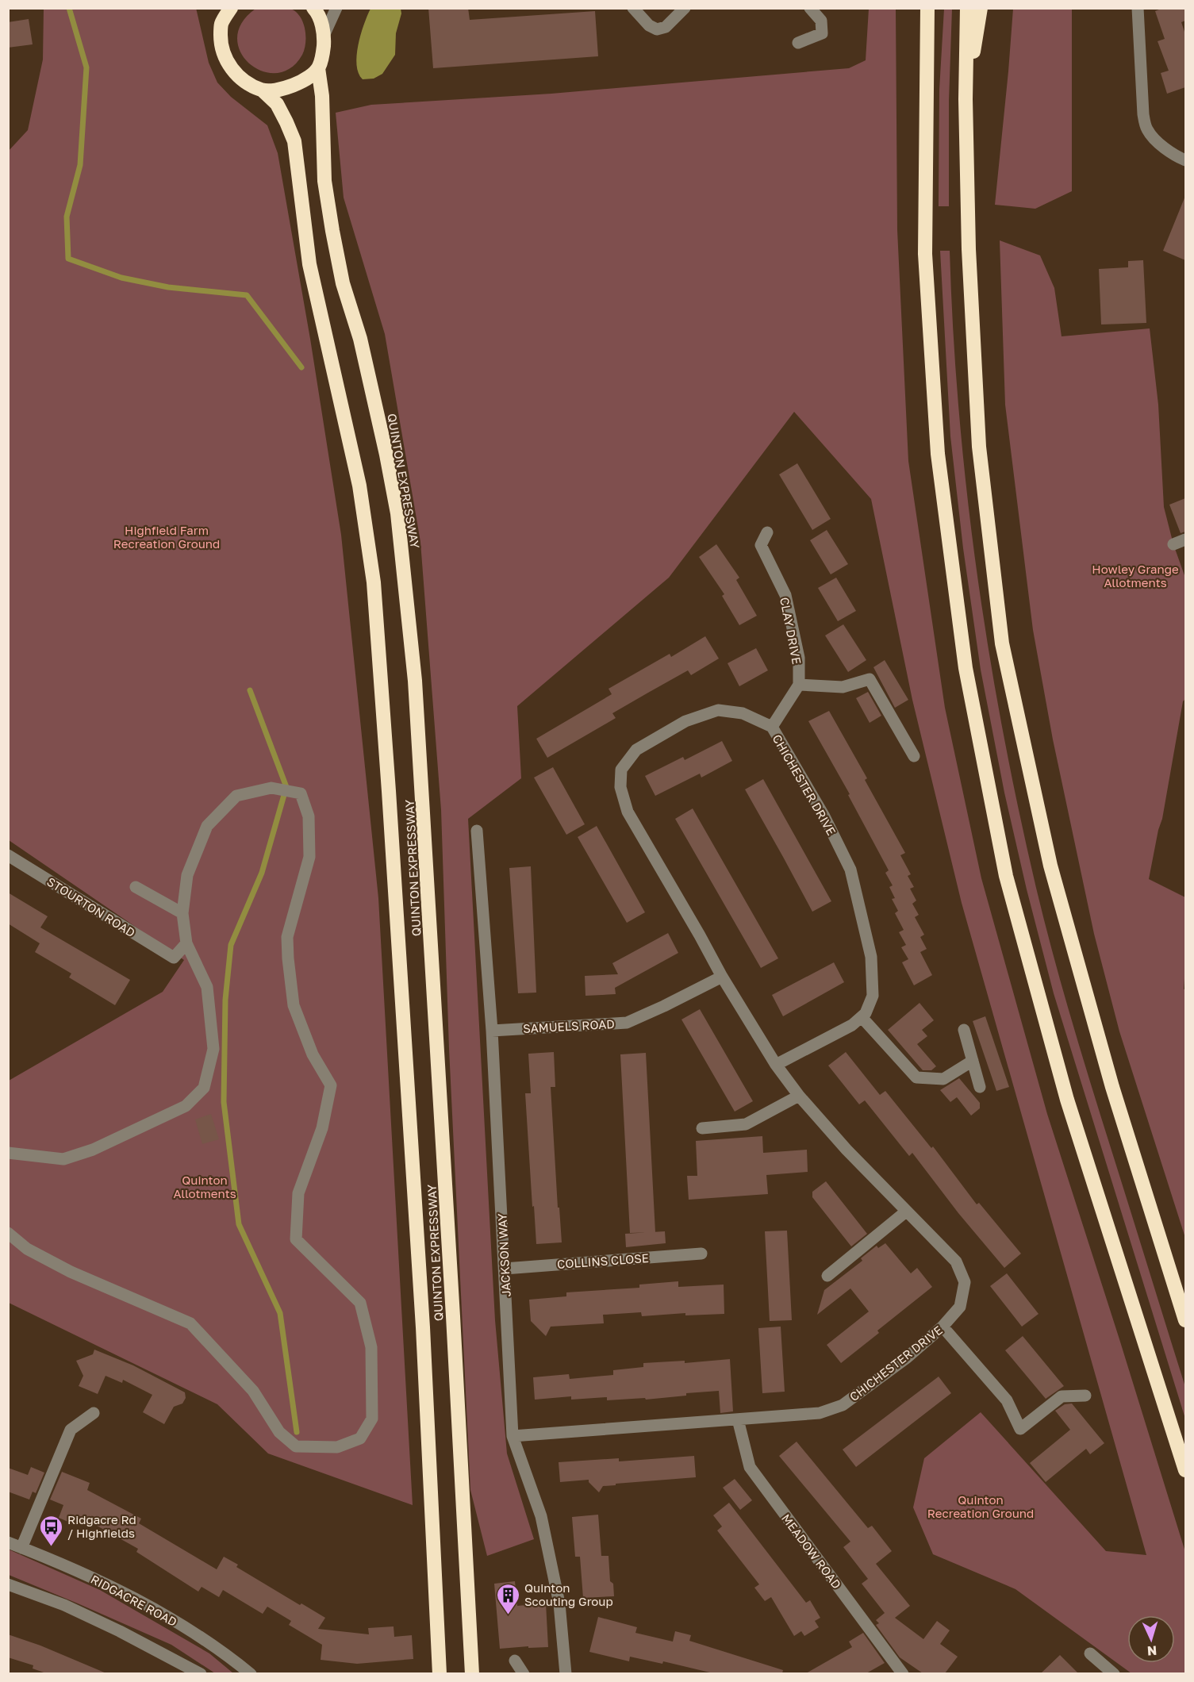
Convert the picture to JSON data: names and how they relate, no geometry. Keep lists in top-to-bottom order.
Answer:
{
  "streets": {
    "highway": ["QUINTON EXPRESSWAY"],
    "street": [
      "CLAY DRIVE",
      "CHICHESTER DRIVE",
      "STOURTON ROAD",
      "SAMUELS ROAD",
      "JACKSON WAY",
      "COLLINS CLOSE",
      "MEADOW ROAD",
      "RIDGACRE ROAD"
    ]
  },
  "crossings": [
    ["CHICHESTER DRIVE", "SAMUELS ROAD"],
    ["CHICHESTER DRIVE", "JACKSON WAY"],
    ["CHICHESTER DRIVE", "MEADOW ROAD"],
    ["SAMUELS ROAD", "JACKSON WAY"],
    ["JACKSON WAY", "COLLINS CLOSE"]
  ],
  "parks": [
    "Highfield Farm Recreation Ground",
    "Howley Grange Allotments",
    "Quinton Allotments",
    "Quinton Recreation Ground"
  ],
  "places": {
    "bus stop": ["Ridgacre Rd / Highfields"],
    "building": ["Quinton Scouting Group"]
  },
  "north": "bottom"
}
